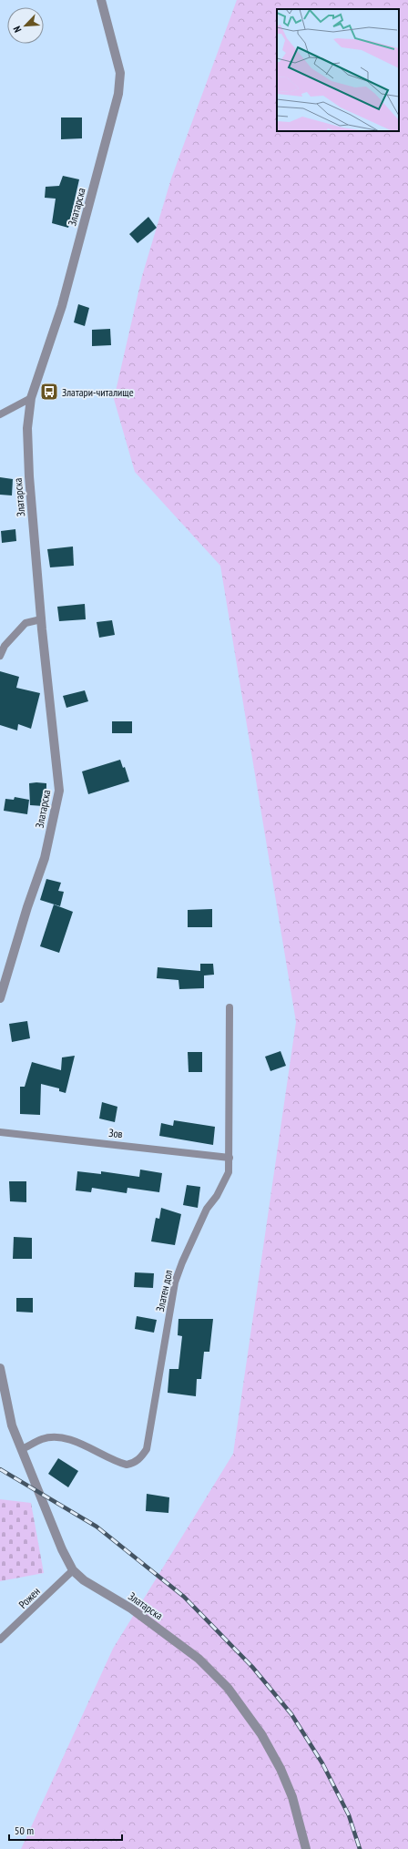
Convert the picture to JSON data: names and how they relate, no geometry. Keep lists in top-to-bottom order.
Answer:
{
  "streets": {
    "street": ["Златарска"],
    "lane": ["Зов", "Златен дол", "Рожен"]
  },
  "crossings": [
    ["Златарска", "Златен дол"],
    ["Златарска", "Рожен"],
    ["Зов", "Златен дол"]
  ],
  "places": {
    "bus stop": ["Златари-читалище"]
  },
  "scale_bar": "50 m",
  "north": "bottom left"
}
